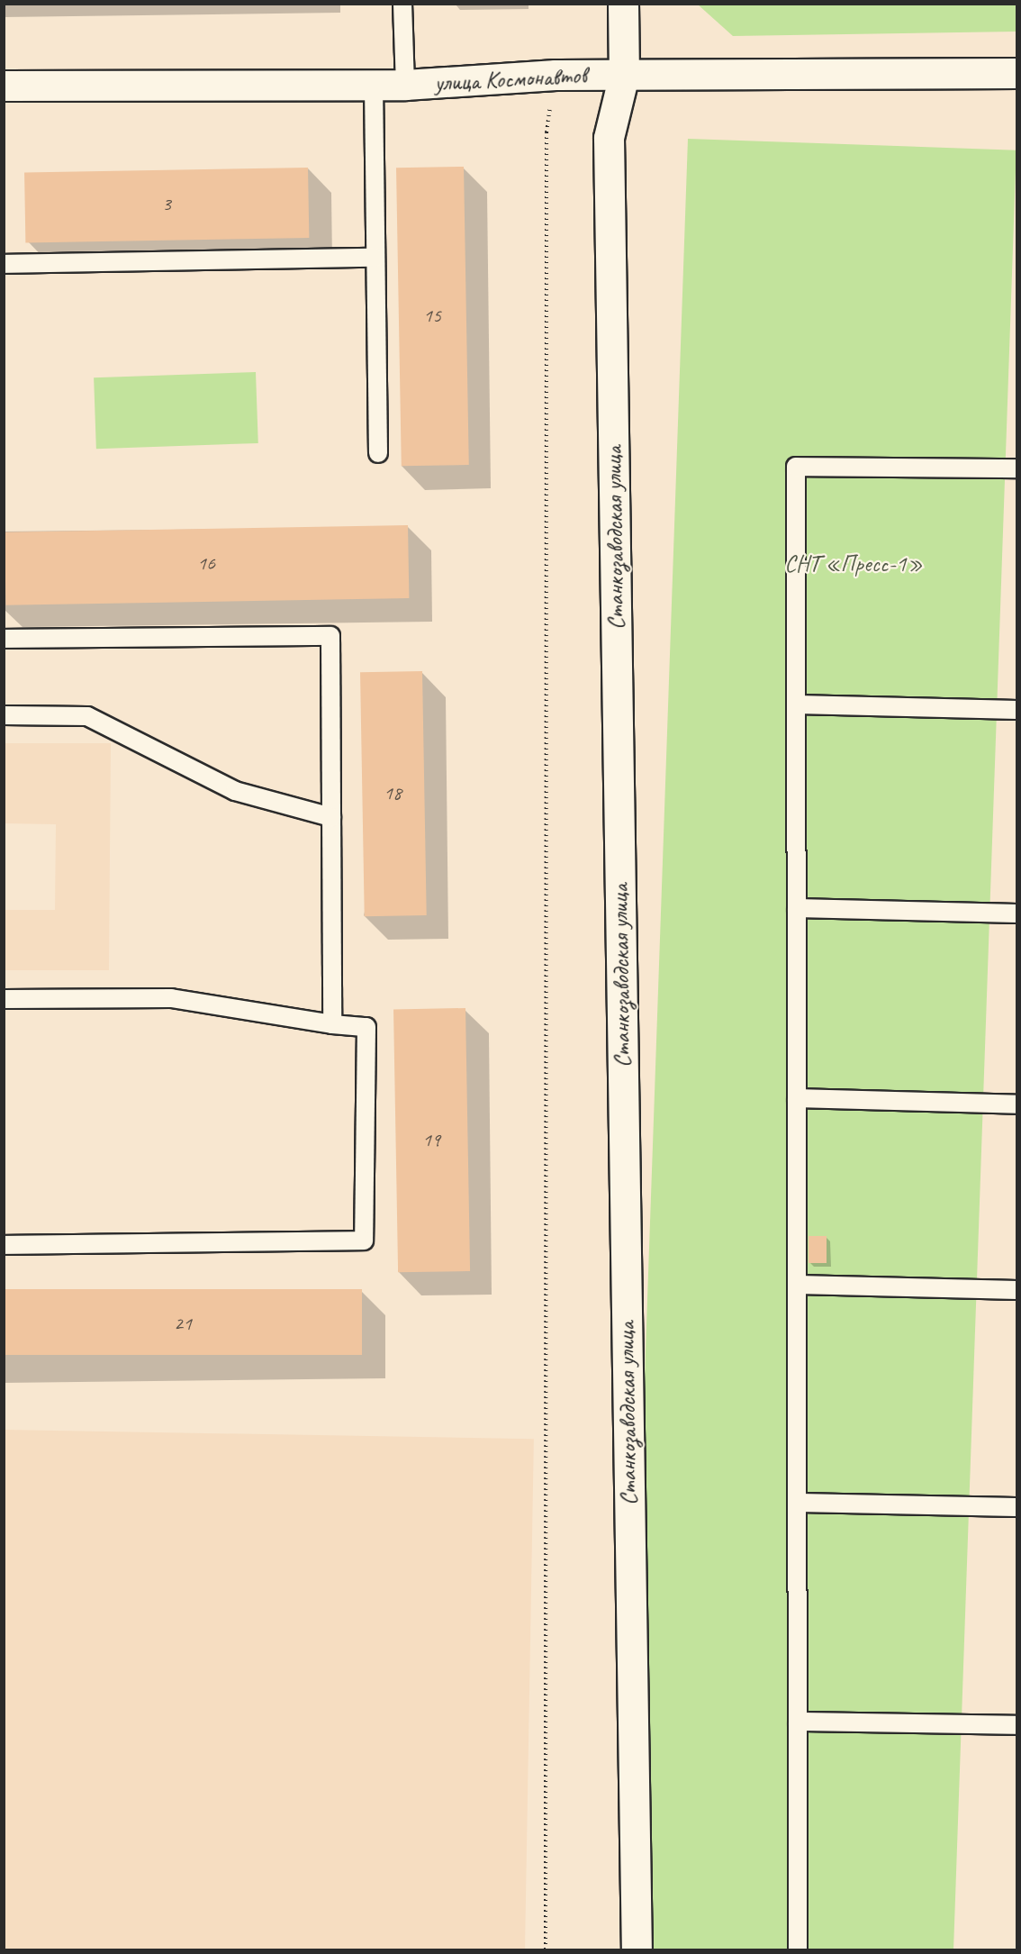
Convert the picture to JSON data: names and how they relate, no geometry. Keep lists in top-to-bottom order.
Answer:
{
  "streets": {
    "street": ["улица Космонавтов", "Станкозаводская улица"]
  },
  "crossings": [
    ["улица Космонавтов", "Станкозаводская улица"]
  ],
  "parks": ["СНТ «Пресс-1»"],
  "house_numbers": [
    "3",
    "15",
    "16",
    "18",
    "19",
    "21"
  ]
}
